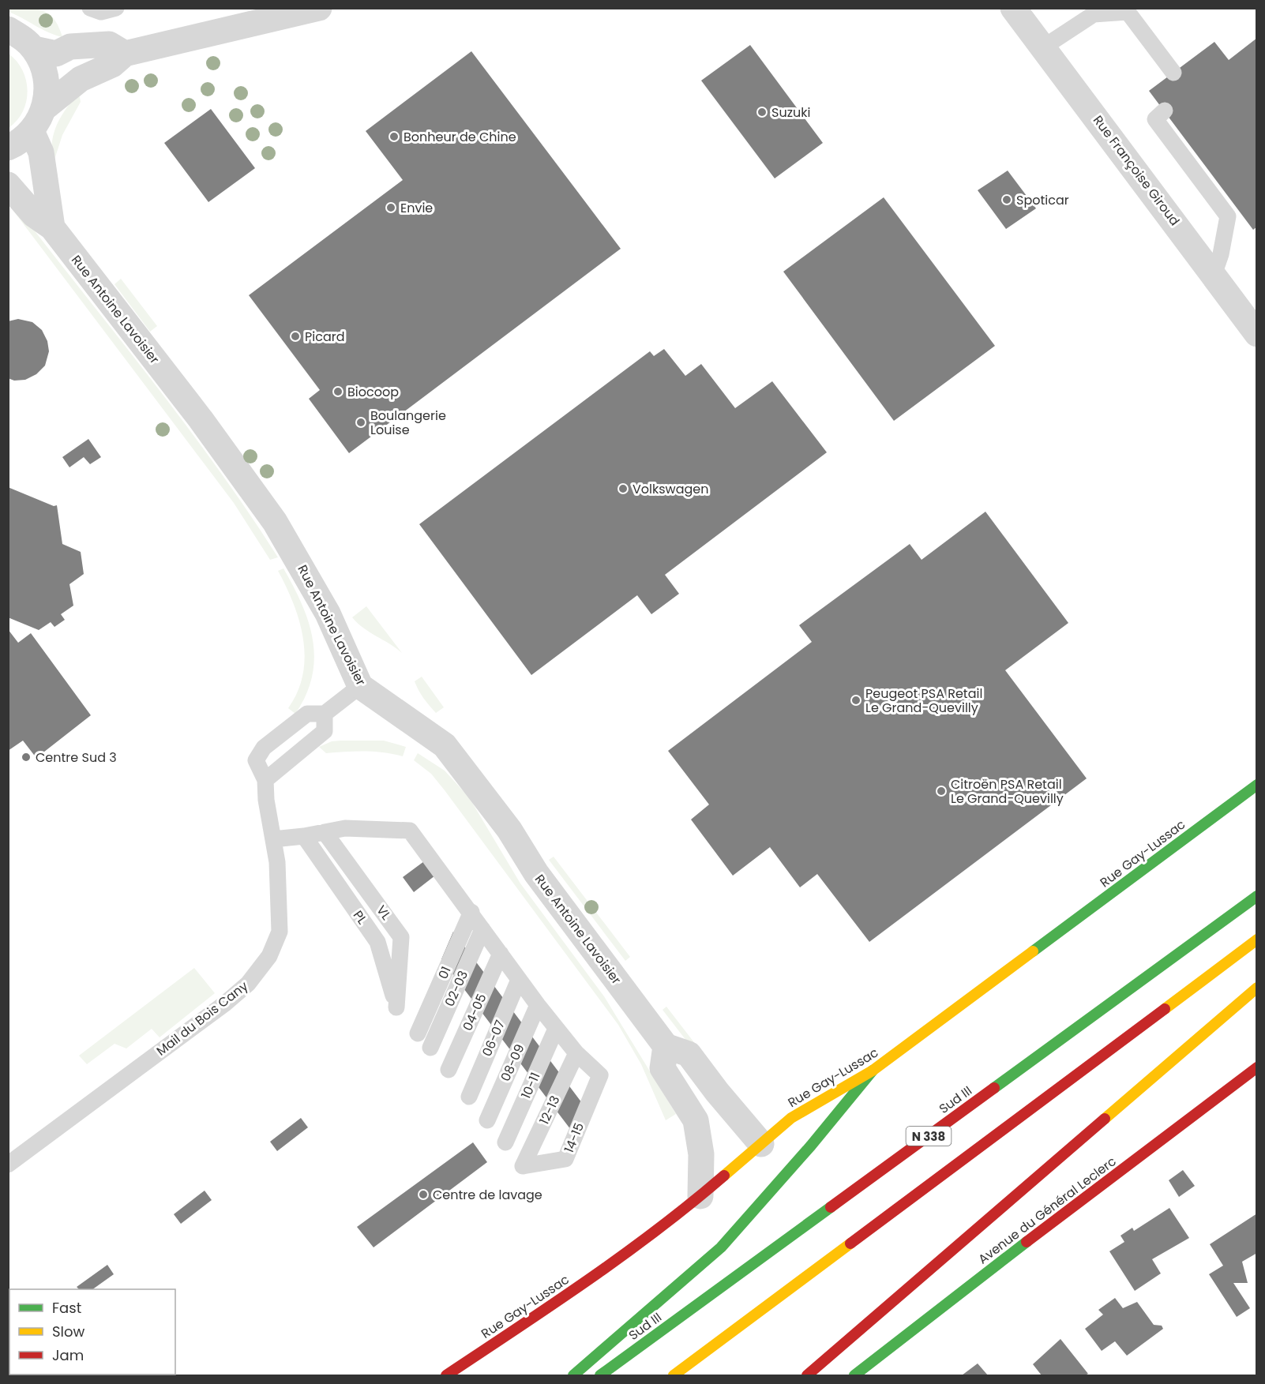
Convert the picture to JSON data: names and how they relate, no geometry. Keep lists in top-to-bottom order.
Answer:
{
  "streets": {
    "main road": [
      "Rue Gay-Lussac",
      "Sud III",
      "N 338",
      "Avenue du Général Leclerc"
    ],
    "street": ["Rue Françoise Giroud", "Rue Antoine Lavoisier"],
    "lane": [
      "VL",
      "PL",
      "01",
      "02-03",
      "04-05",
      "Mail du Bois Cany",
      "06-07",
      "08-09",
      "10-11",
      "12-13",
      "14-15"
    ]
  },
  "crossings": [
    ["Rue Antoine Lavoisier", "Mail du Bois Cany"],
    ["VL", "PL"],
    ["12-13", "14-15"]
  ],
  "places": [
    "Suzuki",
    "Bonheur de Chine",
    "Spoticar",
    "Envie",
    "Picard",
    "Biocoop",
    "Boulangerie Louise",
    "Volkswagen",
    "Peugeot PSA Retail Le Grand-Quevilly",
    "Centre Sud 3",
    "Citroën PSA Retail Le Grand-Quevilly",
    "Centre de lavage"
  ],
  "legend": ["Fast", "Slow", "Jam"]
}
